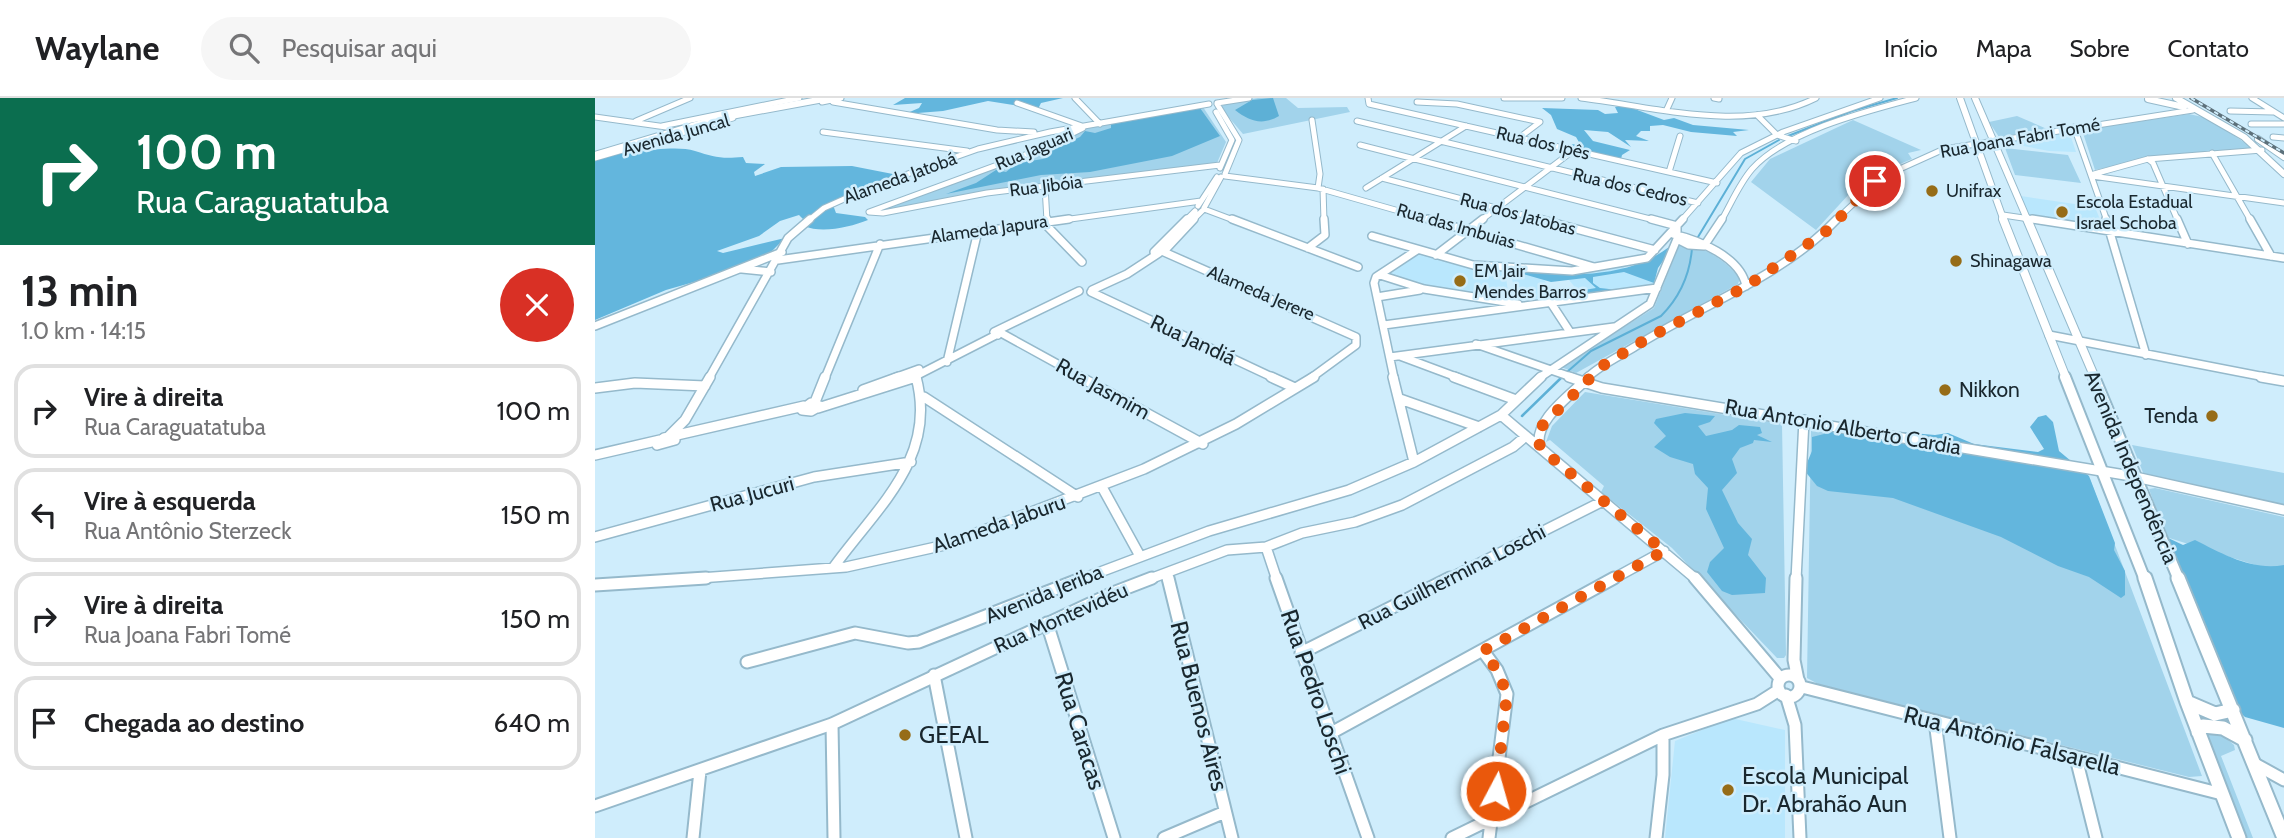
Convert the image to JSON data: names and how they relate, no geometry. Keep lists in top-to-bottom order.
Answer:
{
  "streets": {
    "main road": ["Avenida Independência"],
    "street": [
      "Rua Joana Fabri Tomé",
      "Rua dos Ipês",
      "Rua Jaguari",
      "Alameda Jatobá",
      "Rua Jibóia",
      "Rua dos Cedros",
      "Rua dos Jatobas",
      "Rua das Imbuias",
      "Alameda Japura",
      "Alameda Jerere",
      "Rua Jandiá",
      "Rua Jasmim",
      "Rua Antonio Alberto Cardia",
      "Rua Jucuri",
      "Alameda Jaburu",
      "Rua Guilhermina Loschi",
      "Avenida Jeriba",
      "Rua Montevidéu",
      "Rua Pedro Loschi",
      "Rua Buenos Aires",
      "Rua Caracas",
      "Rua Antônio Falsarella"
    ]
  },
  "crossings": [
    ["Rua Joana Fabri Tomé", "Rua Antonio Alberto Cardia"],
    ["Rua Joana Fabri Tomé", "Avenida Independência"],
    ["Rua Jaguari", "Alameda Jatobá"],
    ["Rua Jaguari", "Rua Jibóia"],
    ["Alameda Jatobá", "Alameda Japura"],
    ["Alameda Jerere", "Alameda Jaburu"],
    ["Rua Jandiá", "Alameda Jaburu"],
    ["Rua Jasmim", "Alameda Jaburu"],
    ["Rua Antonio Alberto Cardia", "Avenida Independência"],
    ["Avenida Independência", "Rua Antônio Falsarella"],
    ["Rua Guilhermina Loschi", "Rua Pedro Loschi"],
    ["Rua Montevidéu", "Rua Pedro Loschi"],
    ["Rua Montevidéu", "Rua Buenos Aires"],
    ["Rua Montevidéu", "Rua Caracas"]
  ],
  "places": [
    "Unifrax",
    "Escola Estadual Israel Schoba",
    "Shinagawa",
    "EM Jair Mendes Barros",
    "Nikkon",
    "Tenda",
    "GEEAL",
    "Escola Municipal Dr. Abrahão Aun"
  ],
  "page": {
    "header": "Waylane",
    "search": "Pesquisar aqui",
    "nav": [
      "Início",
      "Mapa",
      "Sobre",
      "Contato"
    ],
    "turn": ["100 m", "Rua Caraguatatuba"],
    "heading": ["13 min", "1.0 km · 14:15"],
    "list": [
      {
        "name": "Vire à direita",
        "note": "Rua Caraguatatuba",
        "value": "100 m"
      },
      {
        "name": "Vire à esquerda",
        "note": "Rua Antônio Sterzeck",
        "value": "150 m"
      },
      {
        "name": "Vire à direita",
        "note": "Rua Joana Fabri Tomé",
        "value": "150 m"
      },
      {
        "name": "Chegada ao destino",
        "value": "640 m"
      }
    ]
  }
}
